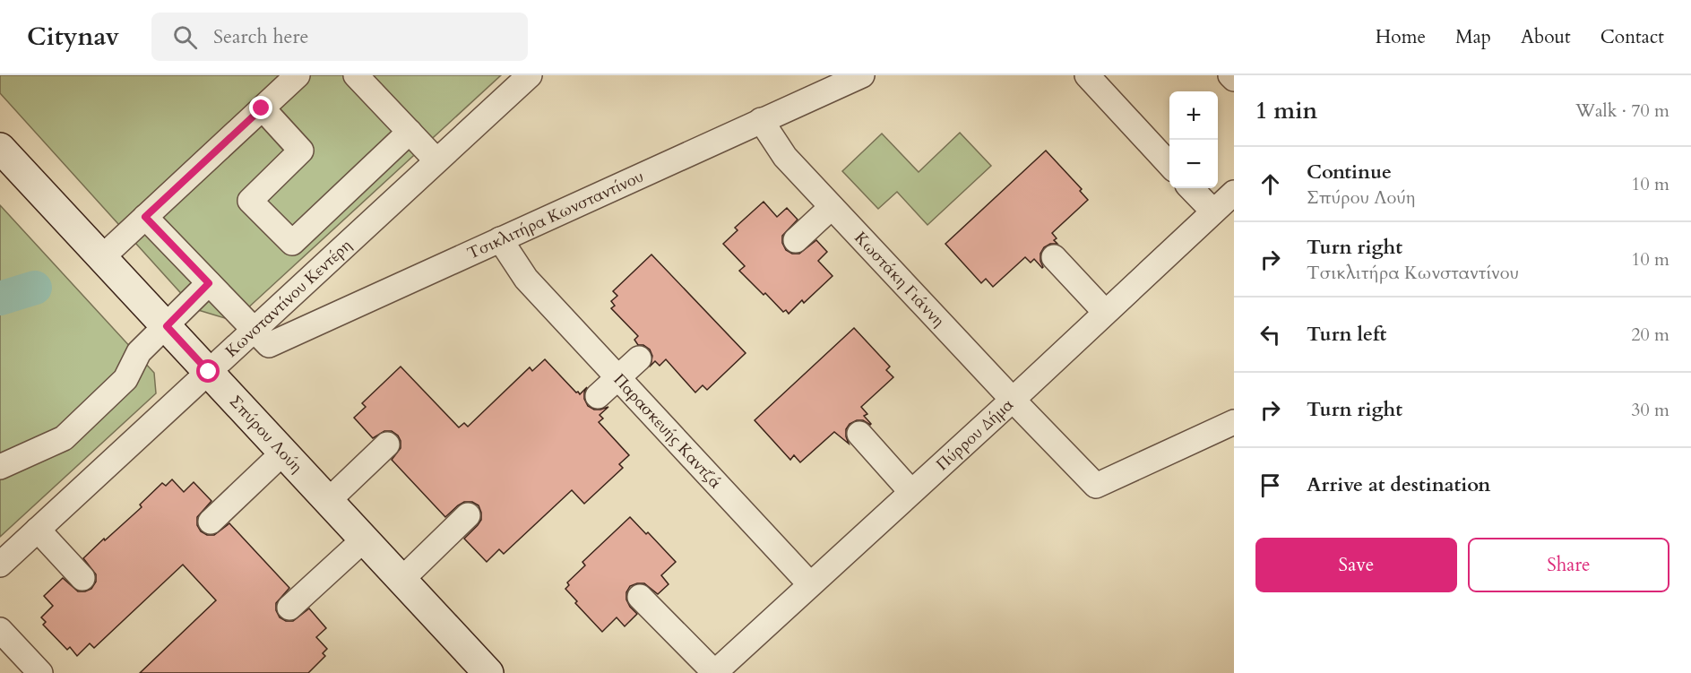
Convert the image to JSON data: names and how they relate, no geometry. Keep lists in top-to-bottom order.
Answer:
{
  "streets": {
    "street": [
      "Τσικλιτήρα Κωνσταντίνου",
      "Κωστάκη Γιάννη",
      "Κωνσταντίνου Κεντέρη",
      "Παρασκευής Καντζά",
      "Σπύρου Λούη",
      "Πύρρου Δήμα"
    ]
  },
  "crossings": [
    ["Τσικλιτήρα Κωνσταντίνου", "Κωστάκη Γιάννη"],
    ["Τσικλιτήρα Κωνσταντίνου", "Κωνσταντίνου Κεντέρη"],
    ["Τσικλιτήρα Κωνσταντίνου", "Παρασκευής Καντζά"],
    ["Κωστάκη Γιάννη", "Πύρρου Δήμα"],
    ["Κωνσταντίνου Κεντέρη", "Σπύρου Λούη"],
    ["Παρασκευής Καντζά", "Πύρρου Δήμα"]
  ],
  "page": {
    "header": "Citynav",
    "search": "Search here",
    "nav": [
      "Home",
      "Map",
      "About",
      "Contact"
    ],
    "heading": ["1 min", "Walk · 70 m"],
    "map_buttons": ["+", "−"],
    "list": [
      ["Continue", "Σπύρου Λούη", "10 m"],
      ["Turn right", "Τσικλιτήρα Κωνσταντίνου", "10 m"],
      ["Turn left", "20 m"],
      ["Turn right", "30 m"],
      "Arrive at destination"
    ],
    "buttons": ["Save", "Share"]
  }
}
